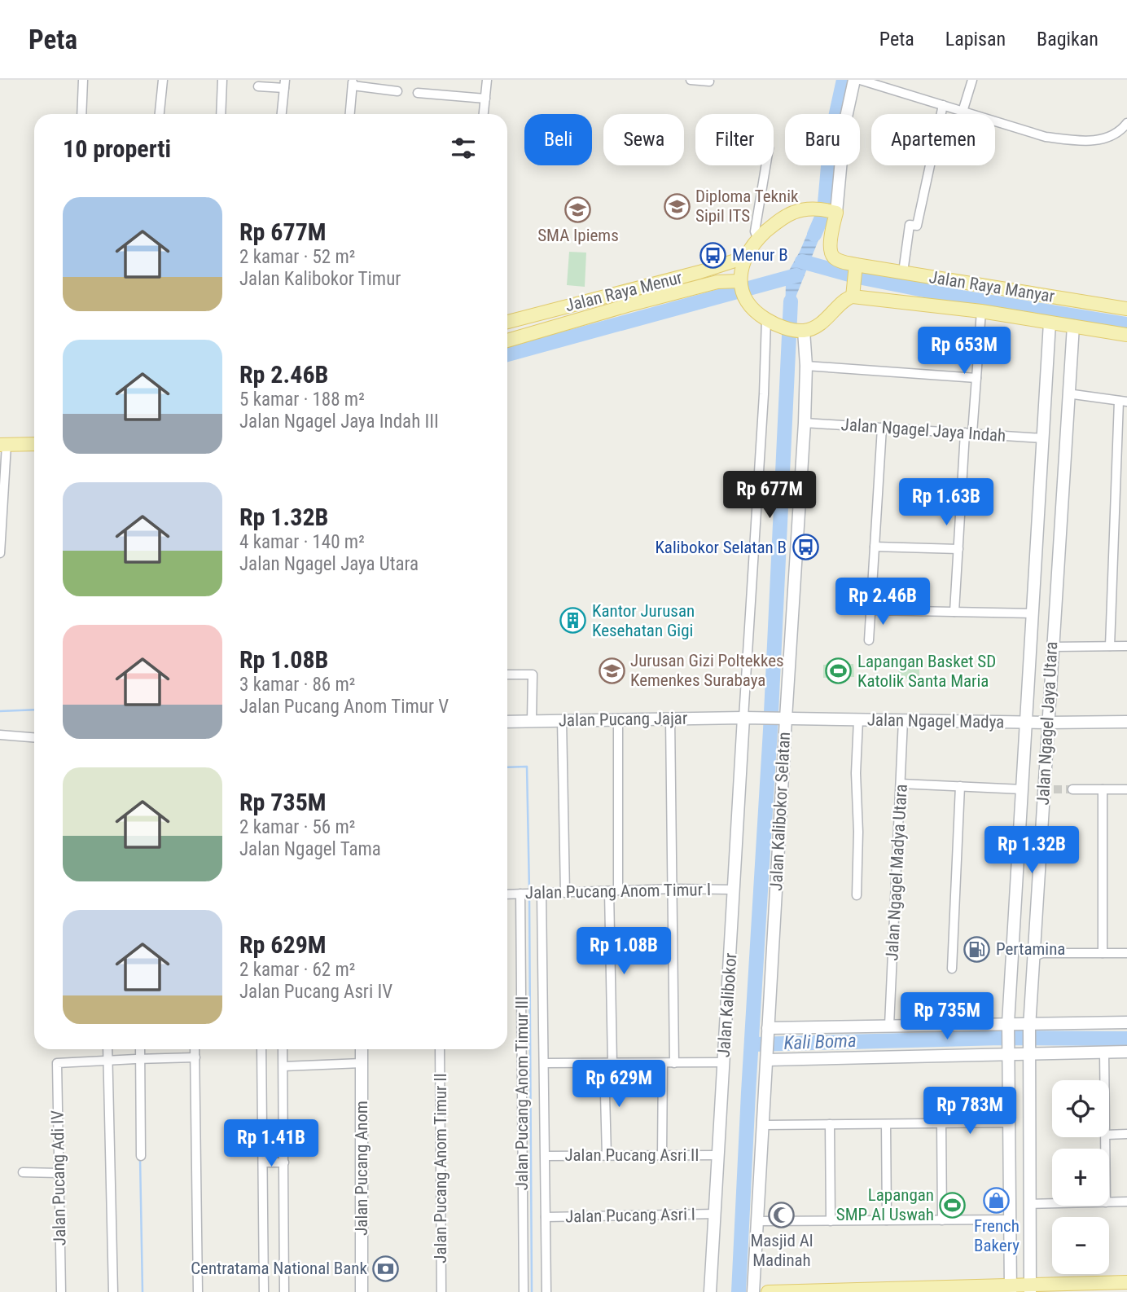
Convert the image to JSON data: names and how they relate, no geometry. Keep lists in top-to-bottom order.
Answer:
{
  "streets": {
    "main road": ["Jalan Raya Manyar", "Jalan Raya Menur"],
    "street": [
      "Jalan Ngagel Jaya Indah",
      "Jalan Pucang Jajar",
      "Jalan Ngagel Madya",
      "Jalan Ngagel Jaya Utara",
      "Jalan Kalibokor Selatan",
      "Jalan Ngagel Madya Utara",
      "Jalan Pucang Anom Timur I",
      "Jalan Kalibokor",
      "Jalan Pucang Anom Timur III",
      "Jalan Pucang Asri II",
      "Jalan Pucang Anom",
      "Jalan Pucang Anom Timur II",
      "Jalan Pucang Adi IV",
      "Jalan Pucang Asri I"
    ]
  },
  "crossings": [
    ["Jalan Raya Manyar", "Jalan Ngagel Jaya Utara"],
    ["Jalan Ngagel Jaya Indah", "Jalan Ngagel Jaya Utara"],
    ["Jalan Ngagel Jaya Indah", "Jalan Kalibokor Selatan"],
    ["Jalan Pucang Jajar", "Jalan Ngagel Madya"],
    ["Jalan Pucang Jajar", "Jalan Kalibokor"],
    ["Jalan Ngagel Madya", "Jalan Ngagel Jaya Utara"],
    ["Jalan Ngagel Madya", "Jalan Kalibokor Selatan"],
    ["Jalan Ngagel Madya", "Jalan Ngagel Madya Utara"],
    ["Jalan Ngagel Madya", "Jalan Kalibokor"],
    ["Jalan Pucang Anom Timur I", "Jalan Kalibokor"],
    ["Jalan Pucang Anom Timur I", "Jalan Pucang Anom Timur III"],
    ["Jalan Kalibokor", "Jalan Pucang Asri II"],
    ["Jalan Kalibokor", "Jalan Pucang Asri I"]
  ],
  "water": ["Kali Boma"],
  "places": {
    "school or university": ["Diploma Teknik Sipil ITS", "SMA Ipiems", "Jurusan Gizi Poltekkes Kemenkes Surabaya"],
    "bus stop": ["Menur B", "Kalibokor Selatan B"],
    "building": ["Kantor Jurusan Kesehatan Gigi"],
    "sports": ["Lapangan Basket SD Katolik Santa Maria", "Lapangan SMP Al Uswah"],
    "fuel station": ["Pertamina"],
    "shop": ["French Bakery"],
    "mosque": ["Masjid Al Madinah"],
    "bank": ["Centratama National Bank"]
  },
  "page": {
    "header": "Peta",
    "nav": ["Peta", "Lapisan", "Bagikan"],
    "chip": [
      "Beli",
      "Sewa",
      "Filter",
      "Baru",
      "Apartemen"
    ],
    "heading": "10 properti",
    "list": [
      {
        "name": "Rp 677M",
        "note": "2 kamar · 52 m² · Jalan Kalibokor Timur"
      },
      {
        "name": "Rp 2.46B",
        "note": "5 kamar · 188 m² · Jalan Ngagel Jaya Indah III"
      },
      {
        "name": "Rp 1.32B",
        "note": "4 kamar · 140 m² · Jalan Ngagel Jaya Utara"
      },
      {
        "name": "Rp 1.08B",
        "note": "3 kamar · 86 m² · Jalan Pucang Anom Timur V"
      },
      {
        "name": "Rp 735M",
        "note": "2 kamar · 56 m² · Jalan Ngagel Tama"
      },
      {
        "name": "Rp 629M",
        "note": "2 kamar · 62 m² · Jalan Pucang Asri IV"
      }
    ],
    "price": [
      "Rp 653M",
      "Rp 677M",
      "Rp 1.63B",
      "Rp 2.46B",
      "Rp 1.32B",
      "Rp 1.08B",
      "Rp 735M",
      "Rp 629M",
      "Rp 783M",
      "Rp 1.41B"
    ],
    "map_buttons": ["+", "−"]
  }
}
